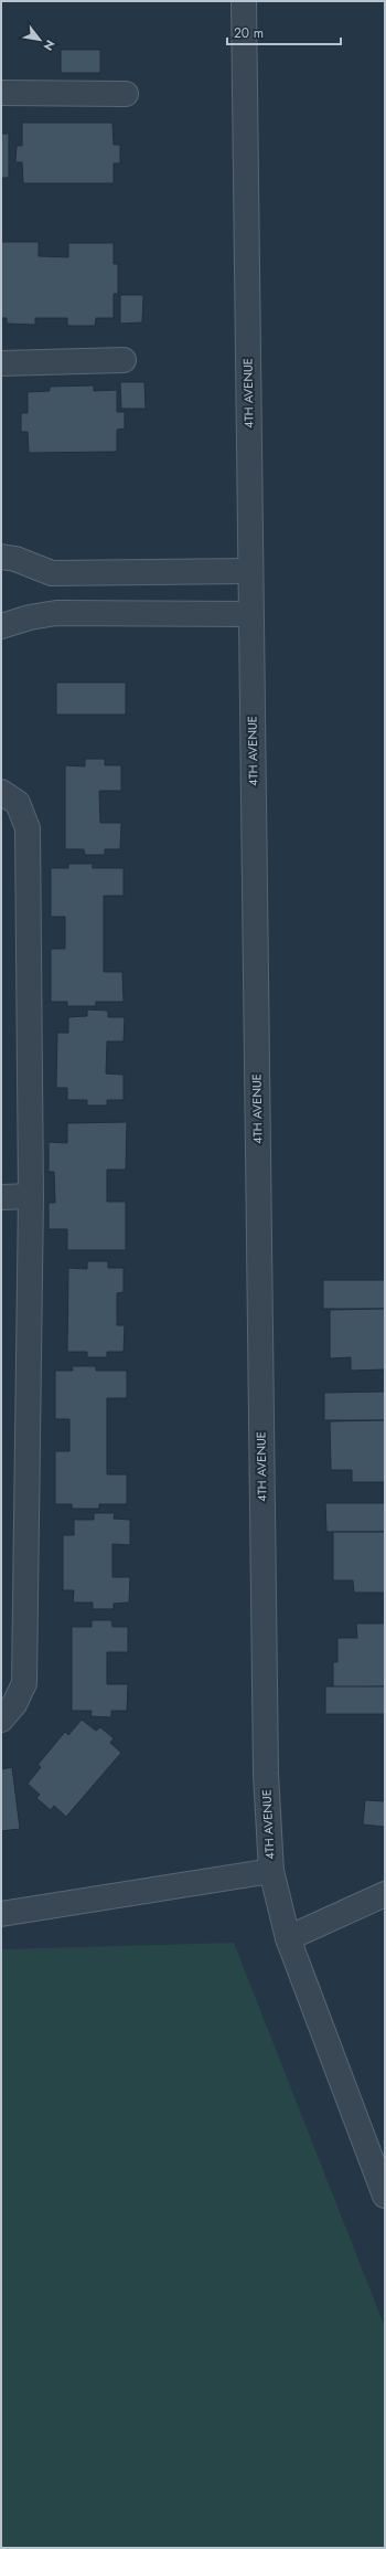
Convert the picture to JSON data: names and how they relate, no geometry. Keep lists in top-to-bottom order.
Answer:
{
  "streets": {
    "street": ["4TH AVENUE"]
  },
  "scale_bar": "20 m",
  "north": "bottom right"
}
